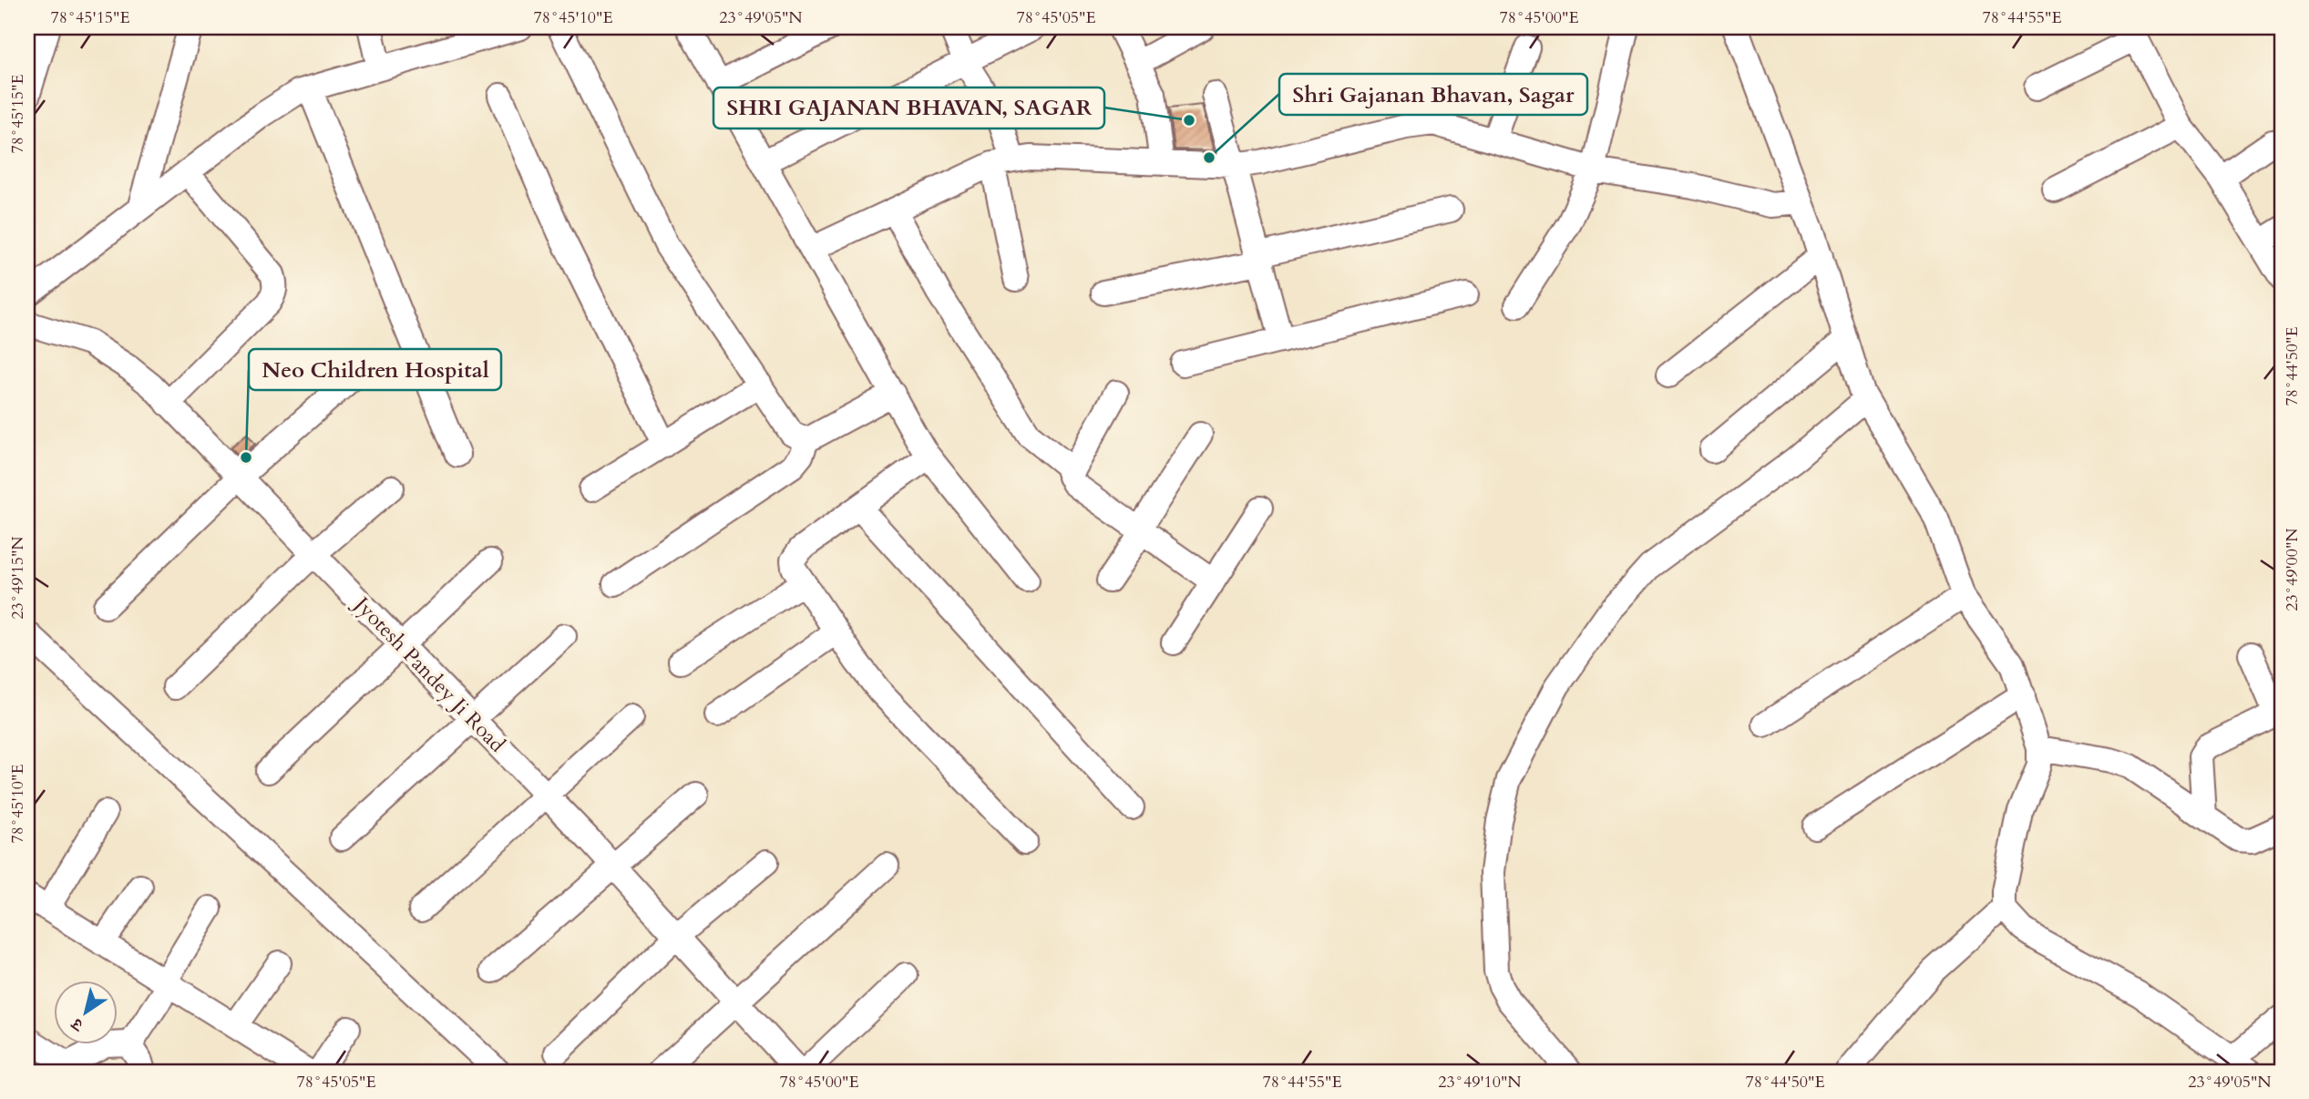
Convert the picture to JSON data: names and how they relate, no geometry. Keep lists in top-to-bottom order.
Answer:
{
  "streets": {
    "street": ["Jyotesh Pandey Ji Road"]
  },
  "places": ["SHRI GAJANAN BHAVAN, SAGAR", "Shri Gajanan Bhavan, Sagar", "Neo Children Hospital"],
  "north": "bottom left",
  "coordinates": [
    "78°45'15\"E",
    "78°45'10\"E",
    "23°49'05\"N",
    "78°45'05\"E",
    "78°45'00\"E",
    "78°44'55\"E",
    "78°44'50\"E",
    "23°49'00\"N",
    "23°49'15\"N",
    "23°49'10\"N"
  ]
}
